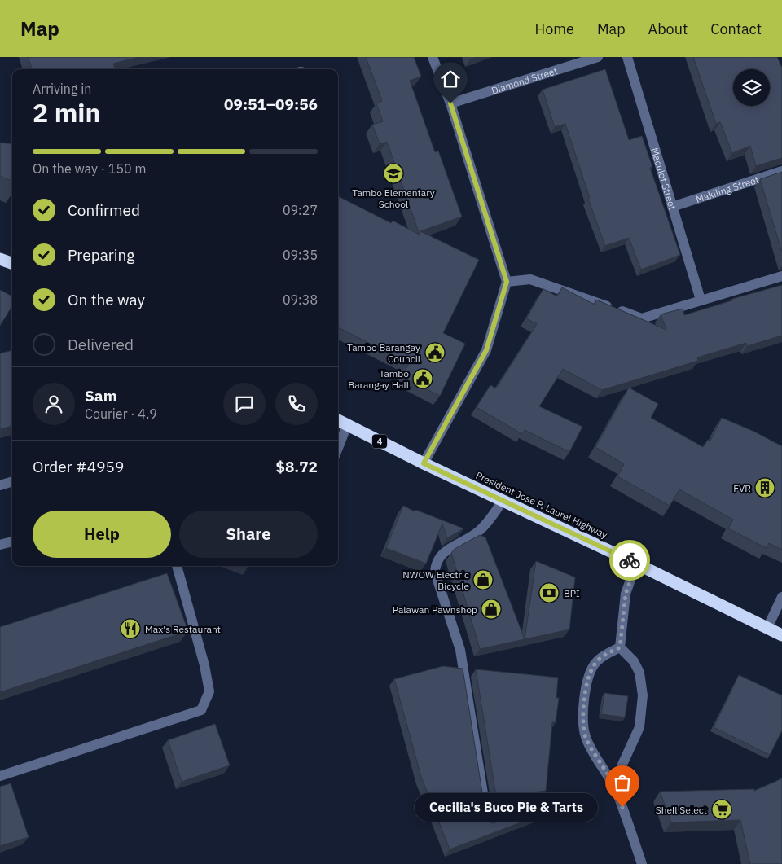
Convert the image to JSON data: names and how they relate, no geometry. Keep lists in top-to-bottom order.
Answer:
{
  "streets": {
    "highway": ["4", "President Jose P. Laurel Highway"],
    "street": ["Diamond Street", "Maculot Street", "Makiling Street"]
  },
  "crossings": [
    ["Maculot Street", "Makiling Street"]
  ],
  "places": {
    "school or university": ["Tambo Elementary School"],
    "public building": ["Tambo Barangay Council", "Tambo Barangay Hall"],
    "building": ["FVR"],
    "shop": ["NWOW Electric Bicycle", "Palawan Pawnshop"],
    "bank": ["BPI"],
    "restaurant": ["Max's Restaurant"],
    "other": ["Cecilia's Buco Pie & Tarts"],
    "supermarket": ["Shell Select"]
  },
  "page": {
    "header": "Map",
    "nav": [
      "Home",
      "Map",
      "About",
      "Contact"
    ],
    "heading": ["2 min", "Arriving in", "09:51–09:56"],
    "panel": [
      "Sam",
      "Courier · 4.9",
      "Order #4959",
      "$8.72"
    ],
    "bar": "On the way · 150 m",
    "list": [
      ["Confirmed", "09:27"],
      ["Preparing", "09:35"],
      ["On the way", "09:38"],
      "Delivered"
    ],
    "buttons": ["Help", "Share"],
    "bubble": "Cecilia's Buco Pie & Tarts"
  }
}
